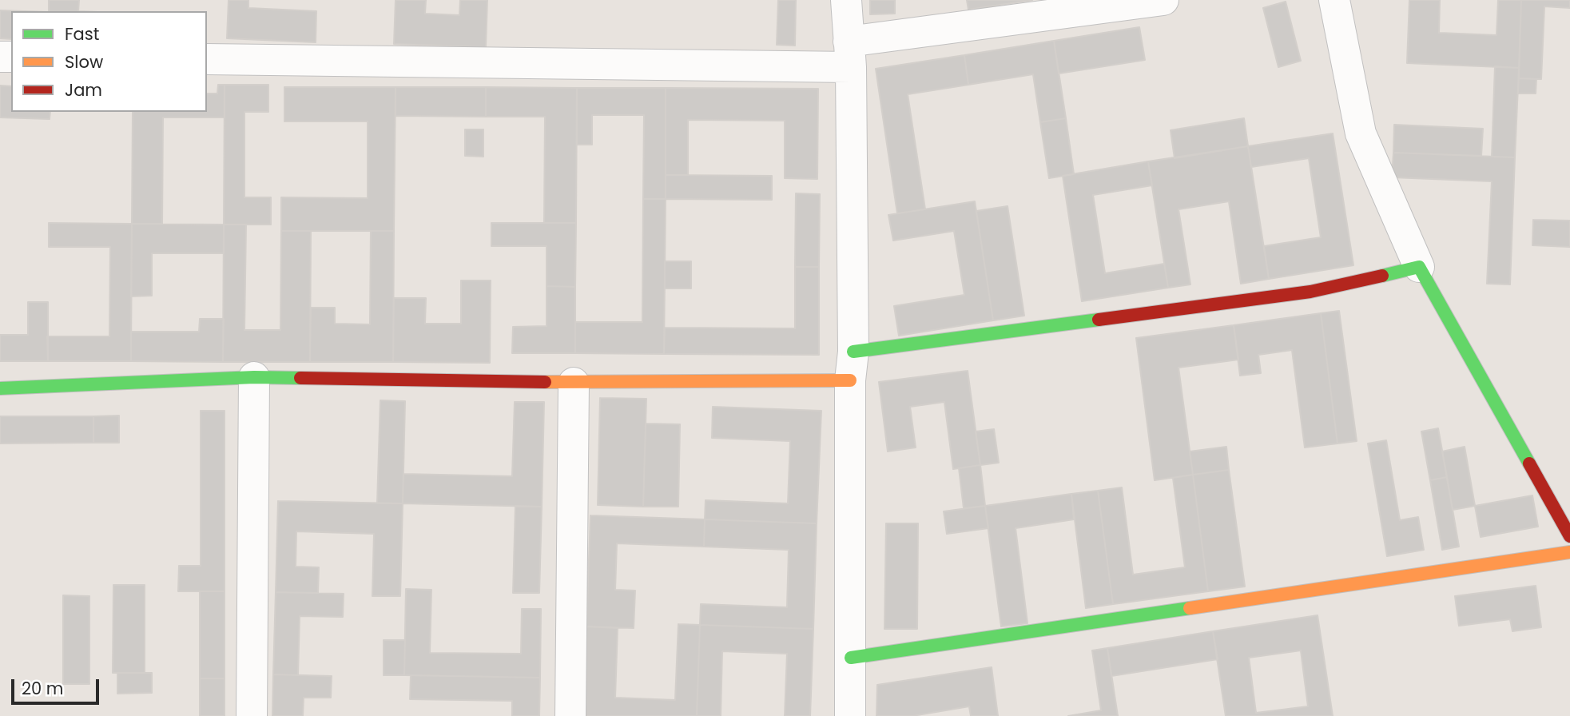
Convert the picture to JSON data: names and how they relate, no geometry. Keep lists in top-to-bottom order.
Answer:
{
  "legend": ["Fast", "Slow", "Jam"],
  "scale_bar": "20 m"
}
